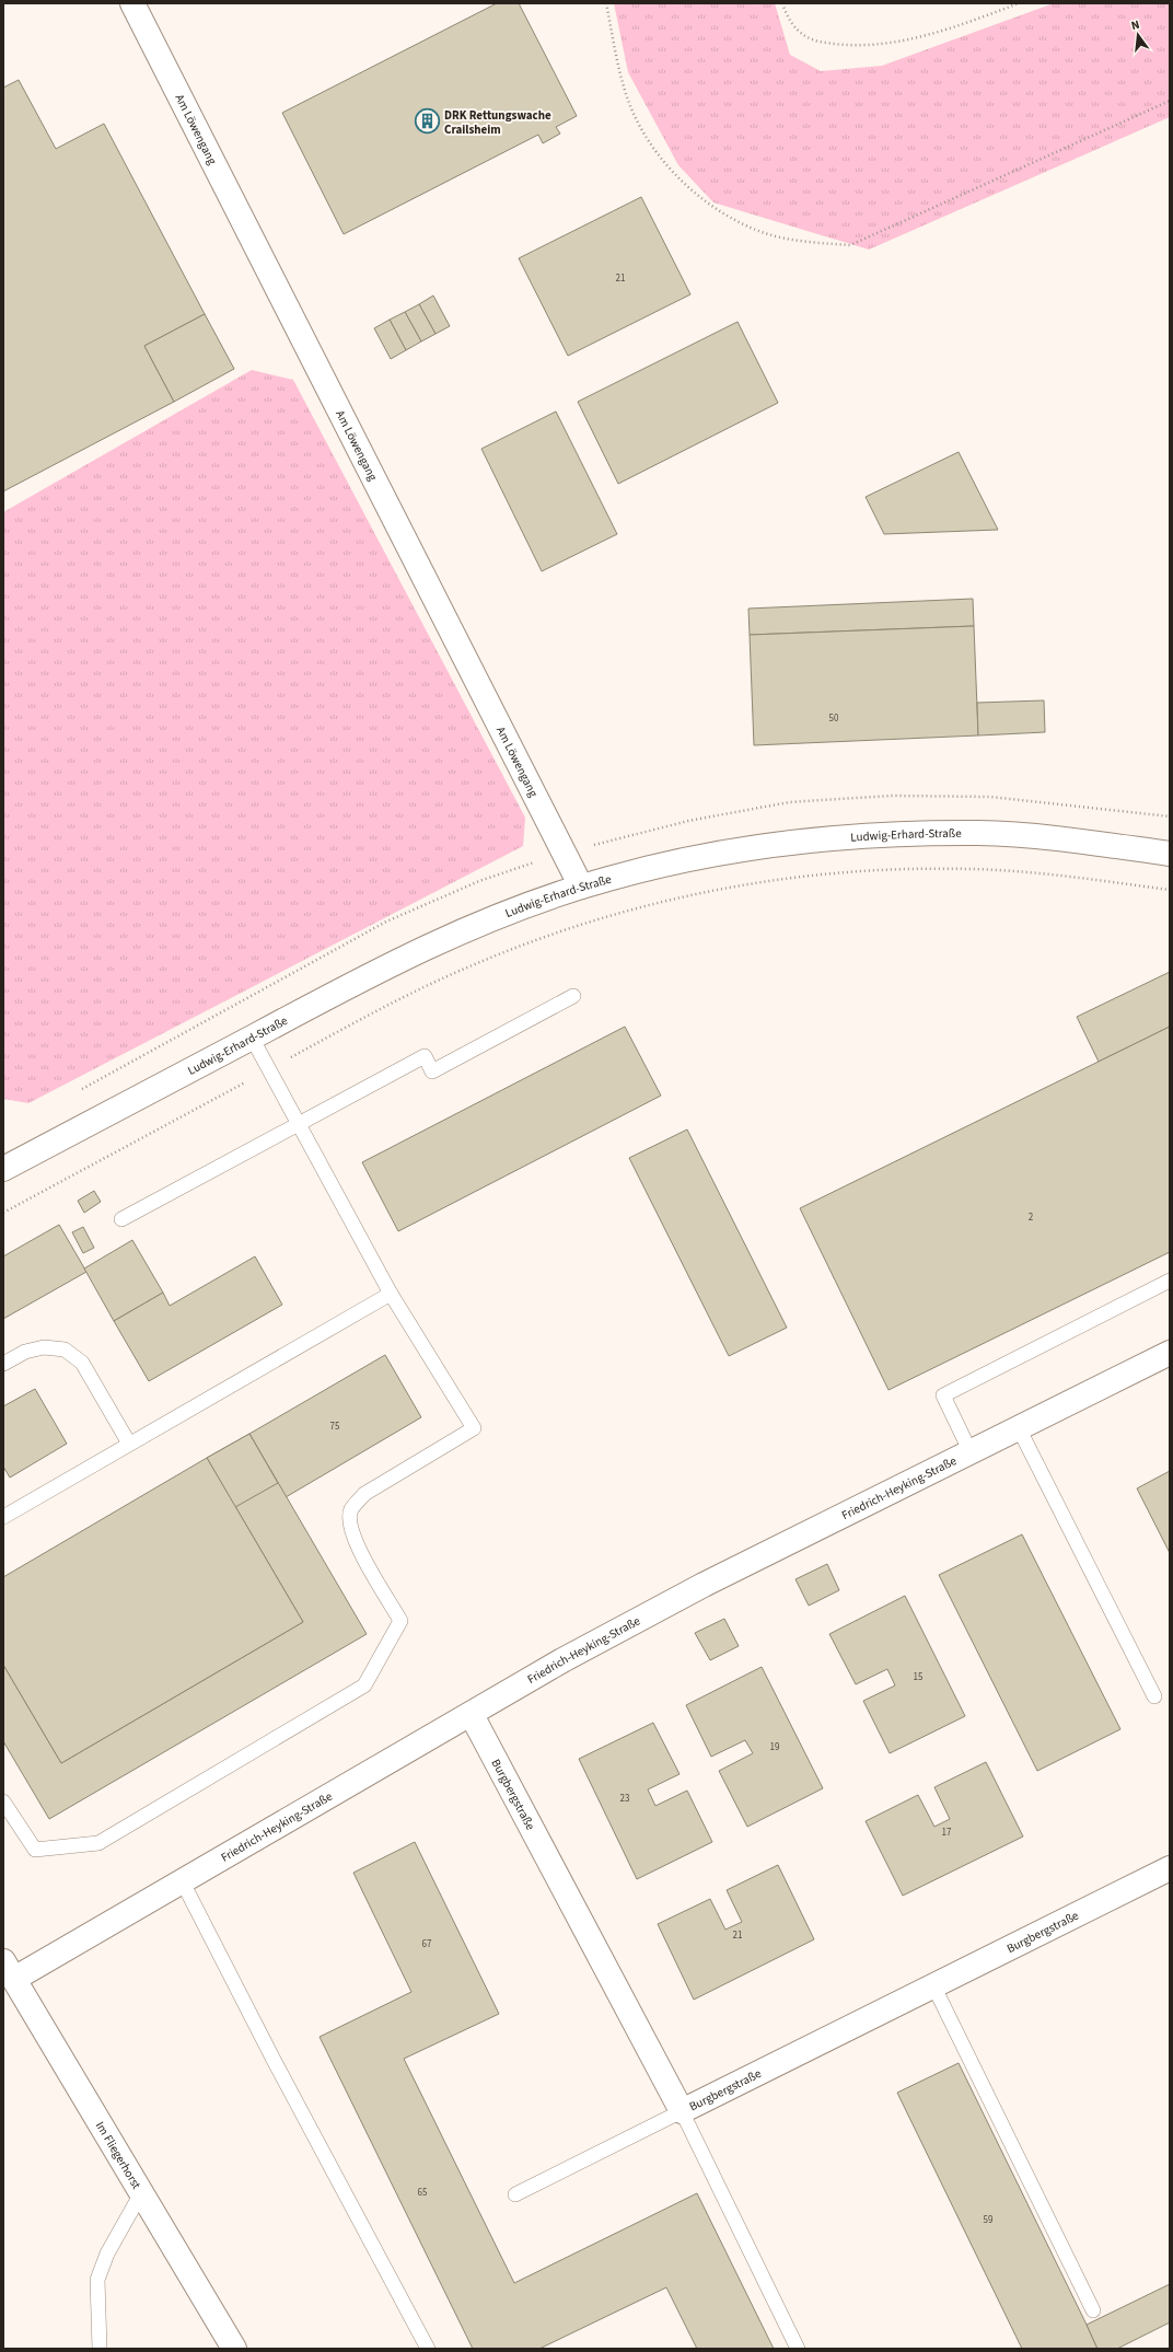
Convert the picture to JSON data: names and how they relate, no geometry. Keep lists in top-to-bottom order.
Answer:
{
  "streets": {
    "street": [
      "Am Löwengang",
      "Ludwig-Erhard-Straße",
      "Friedrich-Heyking-Straße",
      "Burgbergstraße",
      "Im Fliegerhorst"
    ]
  },
  "crossings": [
    ["Am Löwengang", "Ludwig-Erhard-Straße"],
    ["Friedrich-Heyking-Straße", "Burgbergstraße"],
    ["Friedrich-Heyking-Straße", "Im Fliegerhorst"]
  ],
  "places": {
    "building": ["DRK Rettungswache Crailsheim"]
  },
  "house_numbers": [
    "21",
    "50",
    "2",
    "75",
    "15",
    "19",
    "23",
    "17",
    "21",
    "67",
    "65",
    "59"
  ],
  "north": "top"
}
